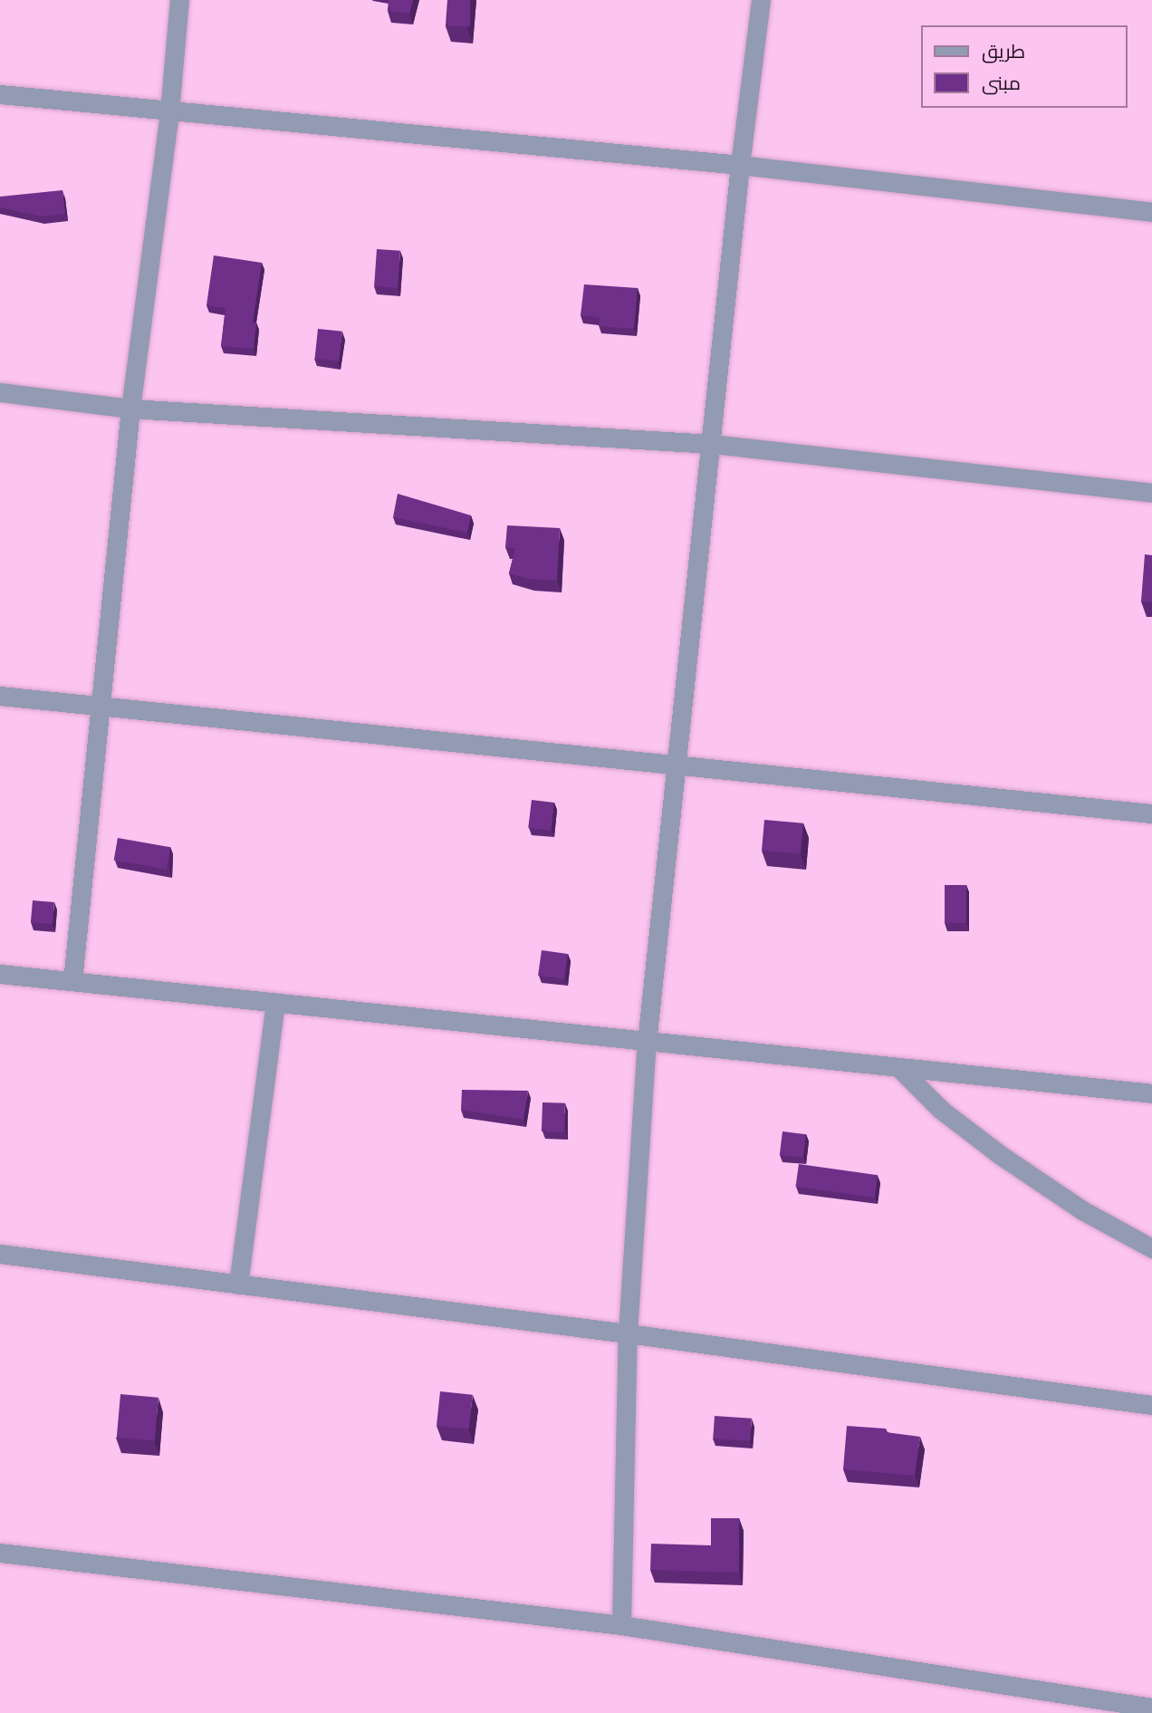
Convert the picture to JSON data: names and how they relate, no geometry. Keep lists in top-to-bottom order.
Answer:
{
  "legend": ["طريق", "مبنى"]
}
